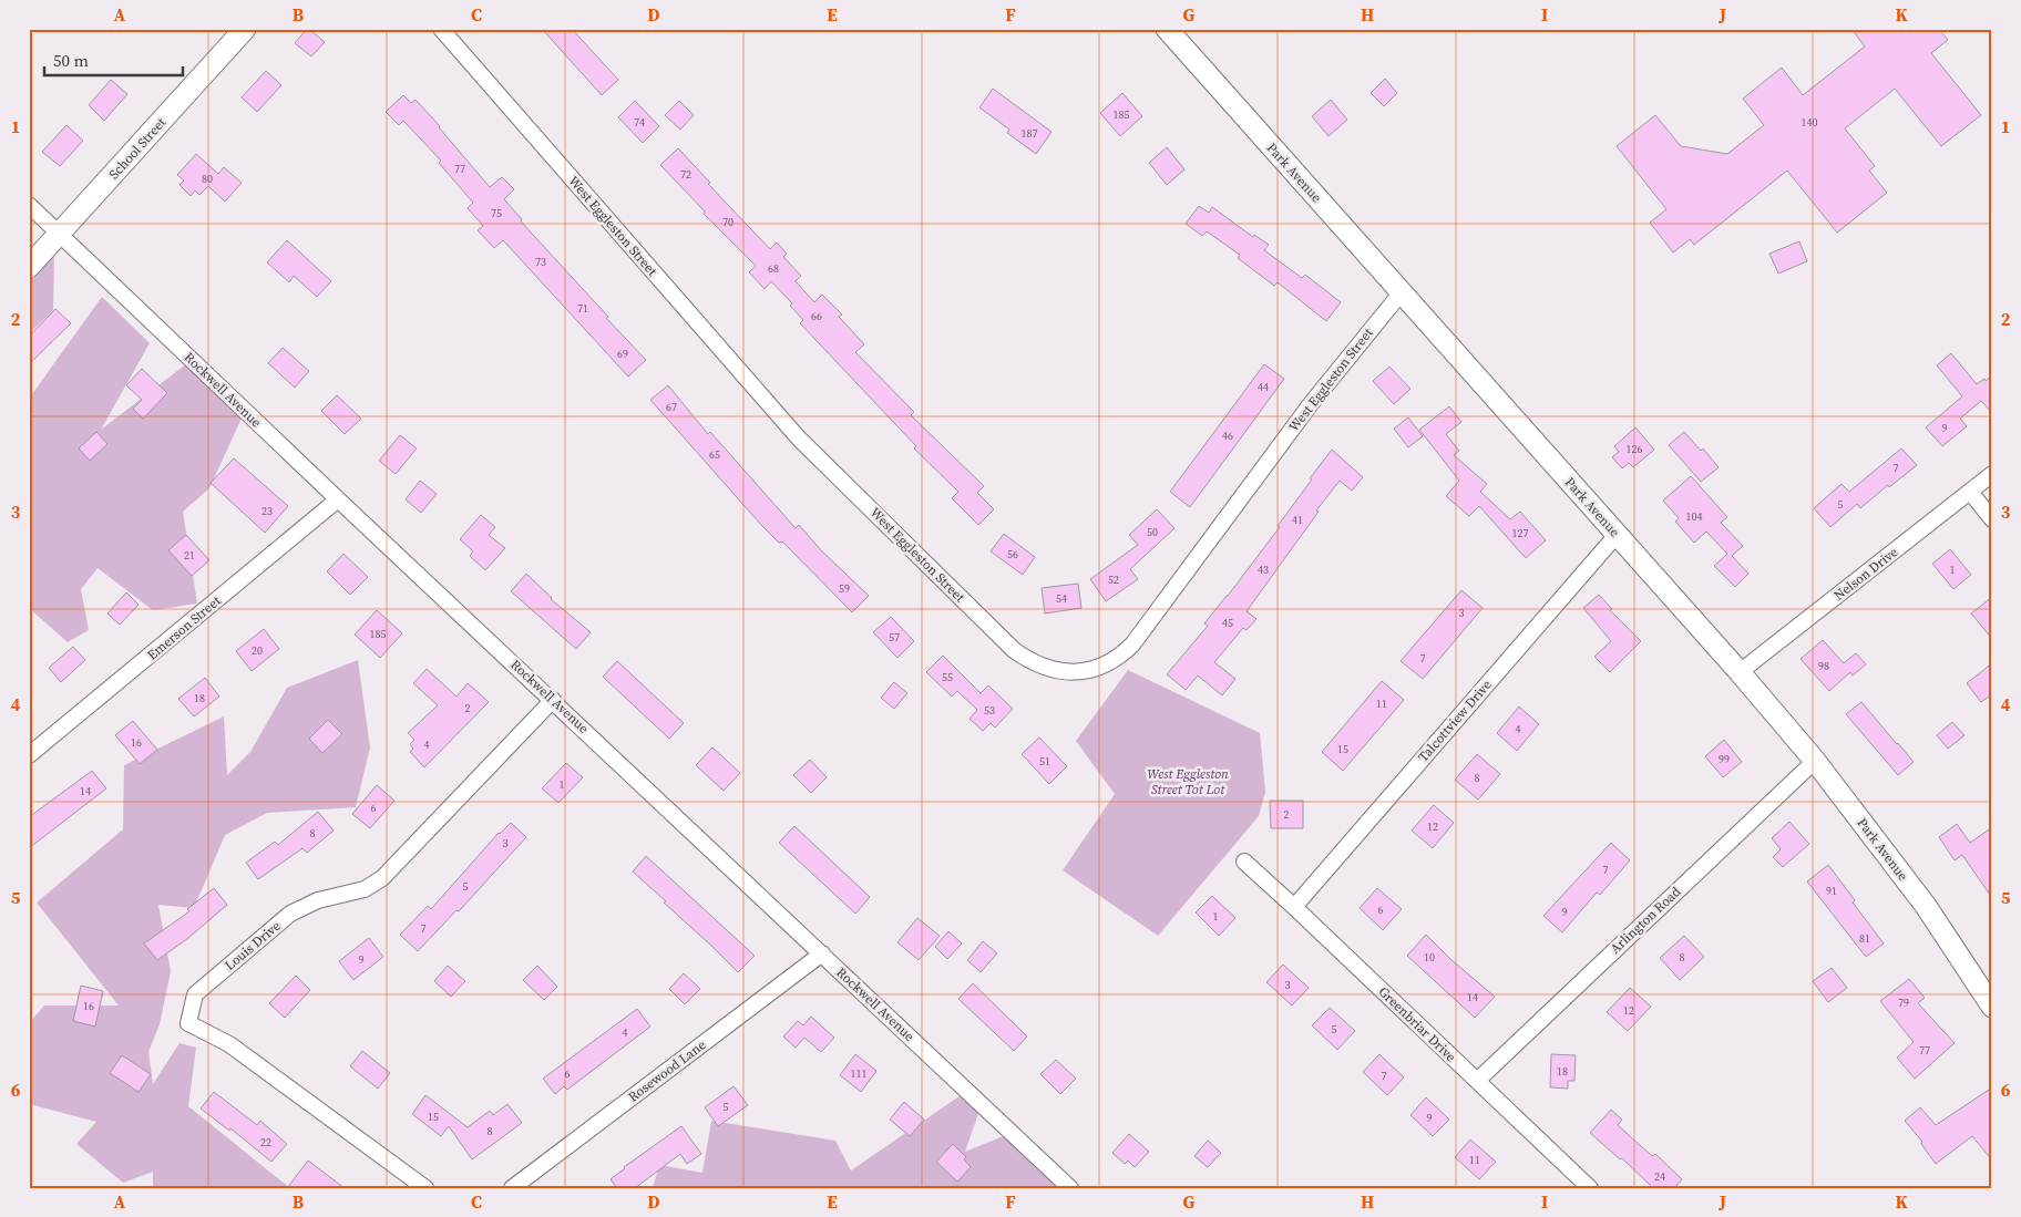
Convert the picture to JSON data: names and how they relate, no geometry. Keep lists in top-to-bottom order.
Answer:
{
  "streets": {
    "street": [
      "School Street",
      "Park Avenue",
      "West Eggleston Street",
      "Rockwell Avenue",
      "Nelson Drive",
      "Emerson Street",
      "Talcottview Drive",
      "Arlington Road",
      "Louis Drive",
      "Greenbriar Drive",
      "Rosewood Lane"
    ]
  },
  "crossings": [
    ["School Street", "Rockwell Avenue"],
    ["Park Avenue", "West Eggleston Street"],
    ["Park Avenue", "Nelson Drive"],
    ["Park Avenue", "Talcottview Drive"],
    ["Park Avenue", "Arlington Road"],
    ["Rockwell Avenue", "Emerson Street"],
    ["Rockwell Avenue", "Louis Drive"],
    ["Rockwell Avenue", "Rosewood Lane"],
    ["Talcottview Drive", "Greenbriar Drive"],
    ["Arlington Road", "Greenbriar Drive"]
  ],
  "parks": ["West Eggleston Street Tot Lot"],
  "house_numbers": [
    "185",
    "74",
    "140",
    "187",
    "77",
    "72",
    "80",
    "75",
    "70",
    "73",
    "68",
    "71",
    "66",
    "69",
    "44",
    "67",
    "9",
    "46",
    "126",
    "65",
    "7",
    "5",
    "23",
    "104",
    "41",
    "50",
    "127",
    "56",
    "21",
    "43",
    "1",
    "52",
    "59",
    "54",
    "3",
    "45",
    "185",
    "57",
    "20",
    "7",
    "98",
    "55",
    "18",
    "11",
    "2",
    "53",
    "4",
    "16",
    "4",
    "15",
    "99",
    "51",
    "8",
    "1",
    "14",
    "6",
    "2",
    "12",
    "8",
    "3",
    "7",
    "5",
    "91",
    "6",
    "9",
    "1",
    "7",
    "81",
    "10",
    "8",
    "9",
    "3",
    "14",
    "79",
    "16",
    "12",
    "5",
    "4",
    "77",
    "18",
    "6",
    "111",
    "7",
    "5",
    "15",
    "9",
    "8",
    "22",
    "11",
    "24"
  ],
  "scale_bar": "50 m",
  "grid": {
    "columns": [
      "A",
      "B",
      "C",
      "D",
      "E",
      "F",
      "G",
      "H",
      "I",
      "J",
      "K"
    ],
    "rows": [
      "1",
      "2",
      "3",
      "4",
      "5",
      "6"
    ]
  }
}
